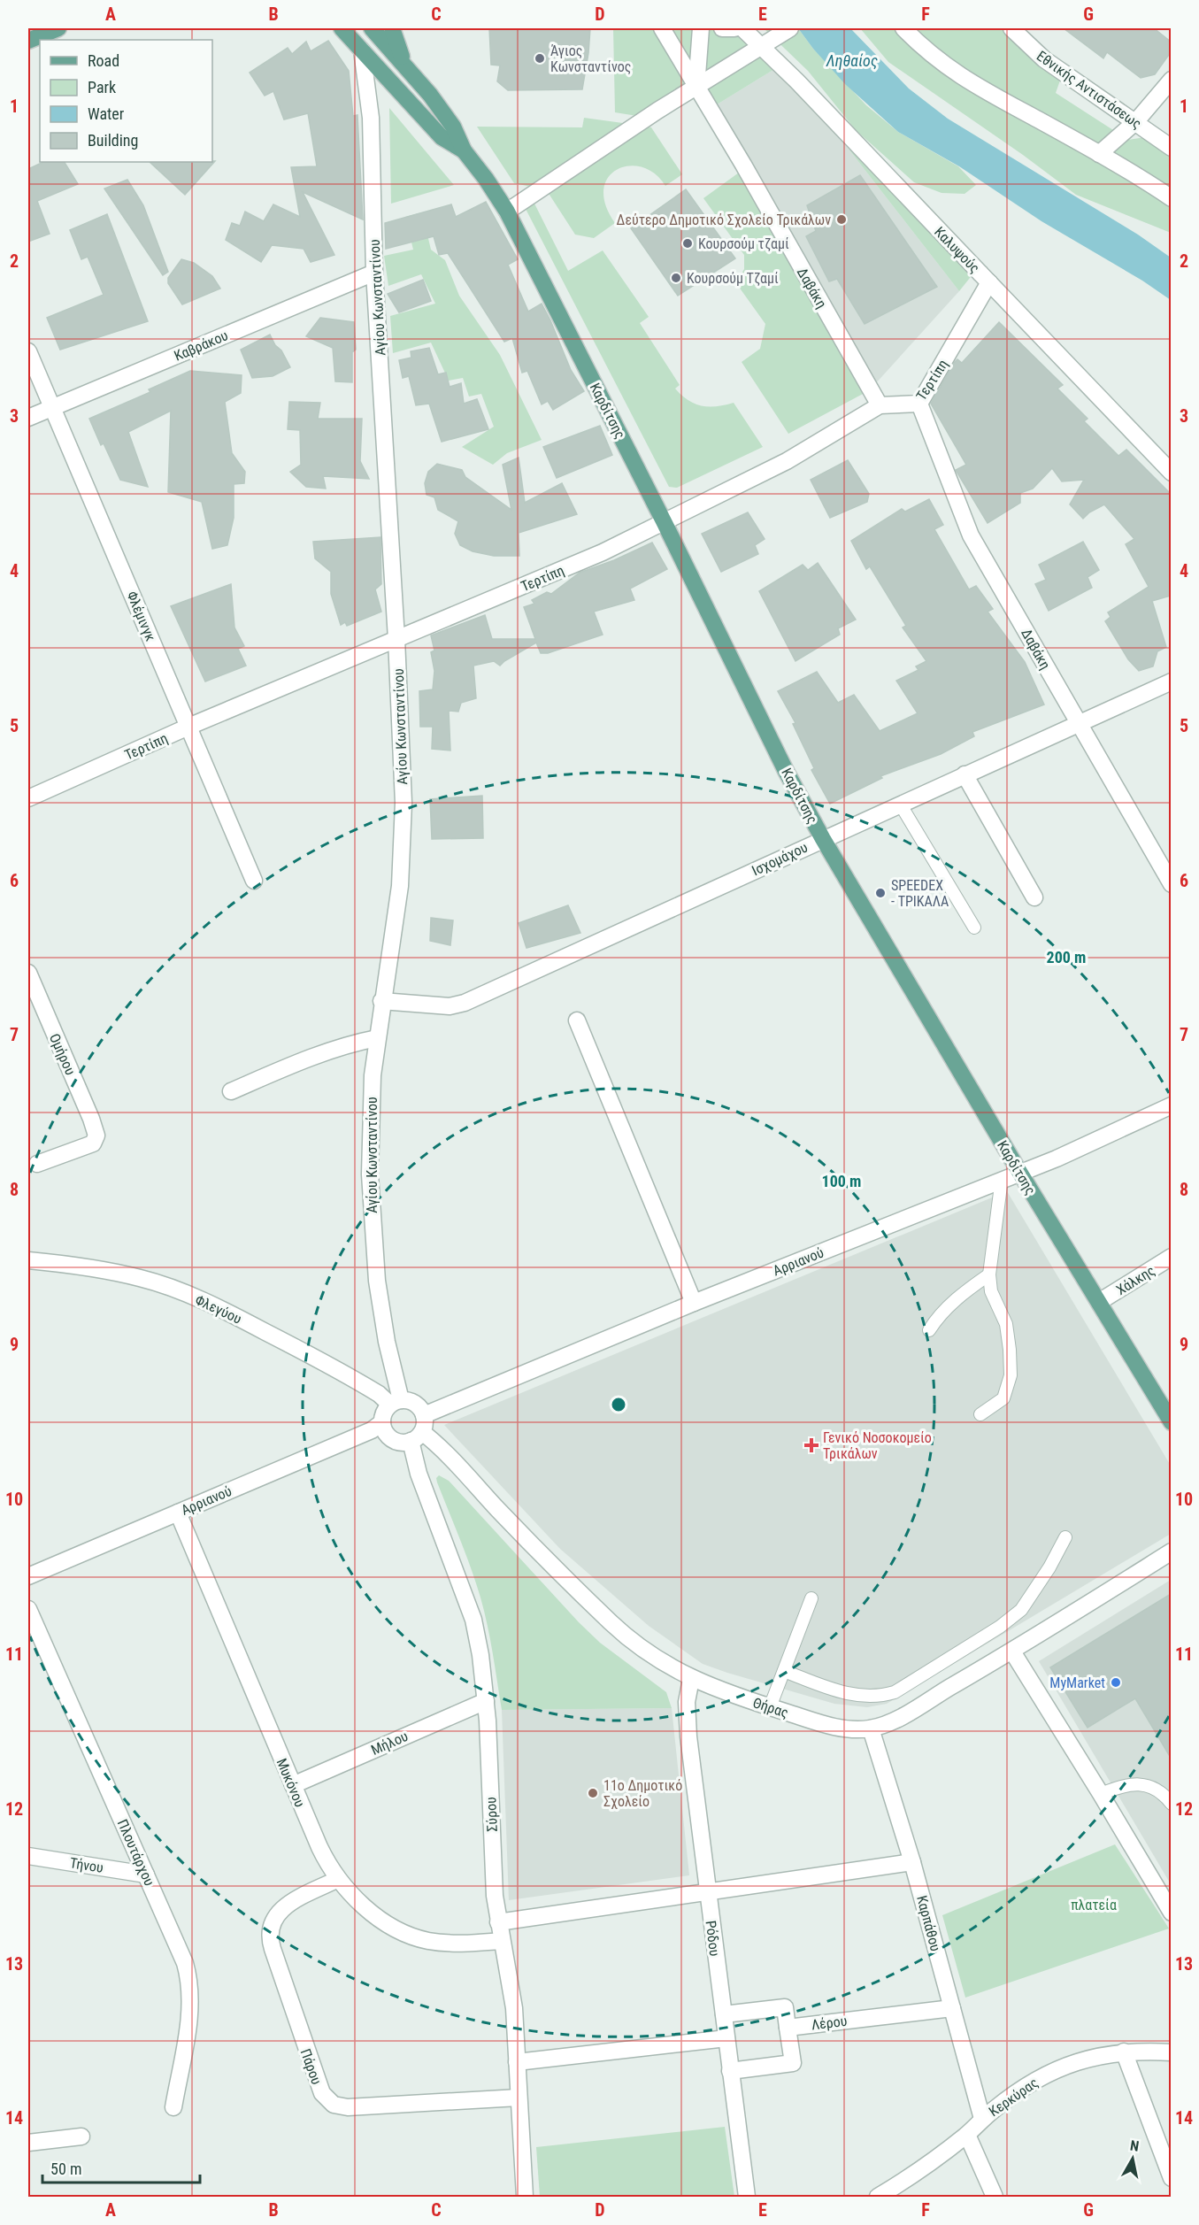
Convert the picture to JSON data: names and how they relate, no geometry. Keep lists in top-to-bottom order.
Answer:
{
  "streets": {
    "main road": ["Καρδίτσης"],
    "street": [
      "Εθνικής Αντιστάσεως",
      "Καλυψούς",
      "Δαβάκη",
      "Αγίου Κωνσταντίνου",
      "Καβράκου",
      "Τερτίπη",
      "Φλέμινγκ",
      "Ισχομάχου",
      "Ομήρου",
      "Αρριανού",
      "Χάλκης",
      "Φλεγύου",
      "Θήρας",
      "Μήλου",
      "Μυκόνου",
      "Σύρου",
      "Πλουτάρχου",
      "Τήνου",
      "Καρπάθου",
      "Ρόδου",
      "Λέρου",
      "Πάρου",
      "Κερκύρας"
    ]
  },
  "crossings": [
    ["Καλυψούς", "Τερτίπη"],
    ["Δαβάκη", "Τερτίπη"],
    ["Δαβάκη", "Ισχομάχου"],
    ["Αγίου Κωνσταντίνου", "Καβράκου"],
    ["Αγίου Κωνσταντίνου", "Τερτίπη"],
    ["Αγίου Κωνσταντίνου", "Ισχομάχου"],
    ["Αγίου Κωνσταντίνου", "Αρριανού"],
    ["Αγίου Κωνσταντίνου", "Φλεγύου"],
    ["Αγίου Κωνσταντίνου", "Θήρας"],
    ["Αγίου Κωνσταντίνου", "Σύρου"],
    ["Καβράκου", "Φλέμινγκ"],
    ["Τερτίπη", "Καρδίτσης"],
    ["Τερτίπη", "Φλέμινγκ"],
    ["Καρδίτσης", "Ισχομάχου"],
    ["Καρδίτσης", "Αρριανού"],
    ["Καρδίτσης", "Χάλκης"],
    ["Αρριανού", "Φλεγύου"],
    ["Αρριανού", "Θήρας"],
    ["Αρριανού", "Μυκόνου"],
    ["Αρριανού", "Σύρου"],
    ["Φλεγύου", "Θήρας"],
    ["Φλεγύου", "Σύρου"],
    ["Θήρας", "Σύρου"],
    ["Θήρας", "Καρπάθου"],
    ["Θήρας", "Ρόδου"],
    ["Μήλου", "Μυκόνου"],
    ["Μήλου", "Σύρου"],
    ["Μυκόνου", "Σύρου"],
    ["Μυκόνου", "Πάρου"],
    ["Σύρου", "Πάρου"],
    ["Πλουτάρχου", "Τήνου"],
    ["Καρπάθου", "Λέρου"],
    ["Καρπάθου", "Κερκύρας"]
  ],
  "water": ["Ληθαίος"],
  "parks": ["πλατεία"],
  "places": {
    "other": [
      "Άγιος Κωνσταντίνος",
      "Δεύτερο Δημοτικό Σχολείο Τρικάλων",
      "Κουρσούμ τζαμί",
      "Κουρσούμ Τζαμί",
      "SPEEDEX - ΤΡΙΚΑΛΑ",
      "MyMarket",
      "11ο Δημοτικό Σχολείο"
    ],
    "health": ["Γενικό Νοσοκομείο Τρικάλων"]
  },
  "legend": [
    "Road",
    "Park",
    "Water",
    "Building"
  ],
  "scale_bar": "50 m",
  "north": "top",
  "grid": {
    "columns": [
      "A",
      "B",
      "C",
      "D",
      "E",
      "F",
      "G"
    ],
    "rows": [
      "1",
      "2",
      "3",
      "4",
      "5",
      "6",
      "7",
      "8",
      "9",
      "10",
      "11",
      "12",
      "13",
      "14"
    ]
  },
  "rings": ["200 m", "100 m"]
}
